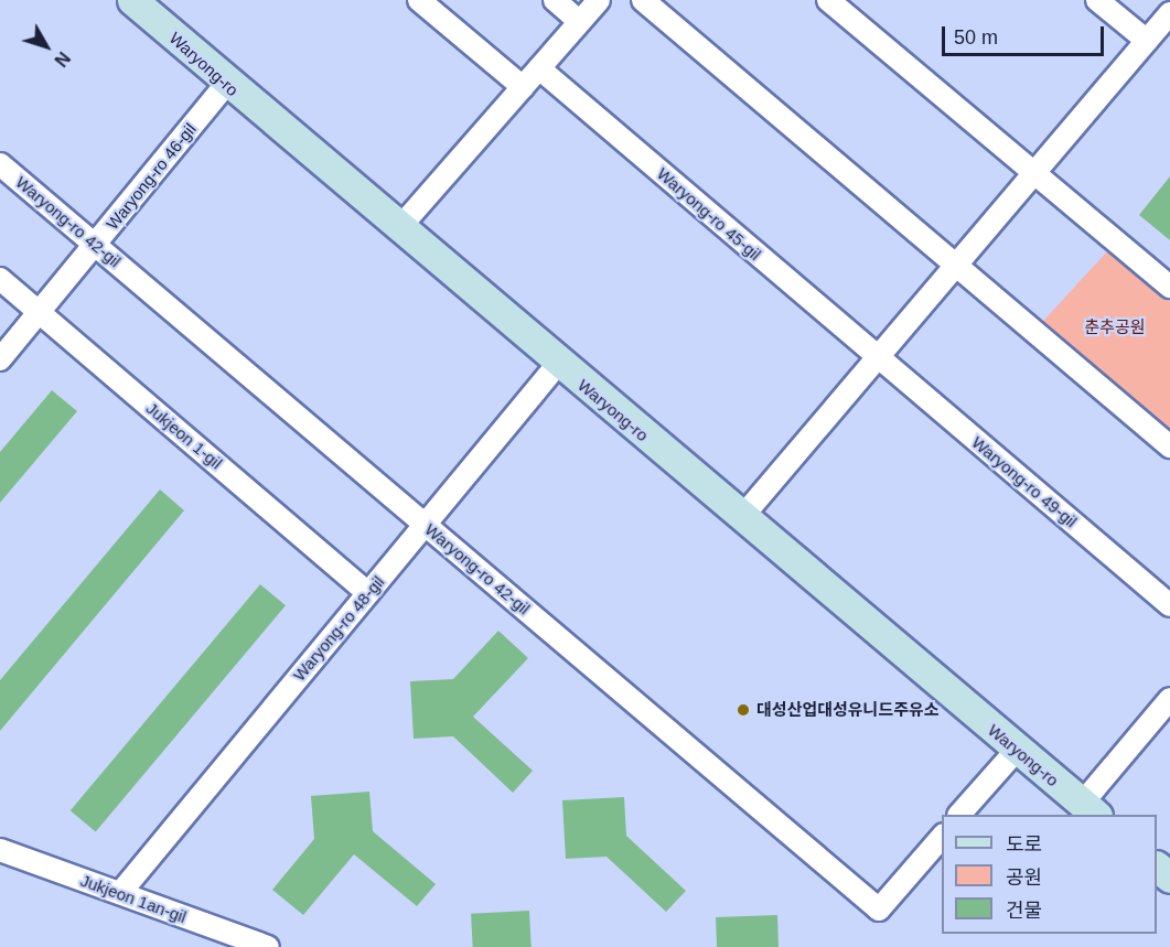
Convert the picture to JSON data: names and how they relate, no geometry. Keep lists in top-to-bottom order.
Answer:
{
  "streets": {
    "main road": ["Waryong-ro"],
    "street": [
      "Waryong-ro 46-gil",
      "Waryong-ro 45-gil",
      "Waryong-ro 42-gil",
      "Jukjeon 1-gil",
      "Waryong-ro 49-gil",
      "Waryong-ro 48-gil",
      "Jukjeon 1an-gil"
    ]
  },
  "crossings": [
    ["Waryong-ro", "Waryong-ro 46-gil"],
    ["Waryong-ro", "Waryong-ro 48-gil"],
    ["Waryong-ro 46-gil", "Waryong-ro 42-gil"],
    ["Waryong-ro 46-gil", "Jukjeon 1-gil"],
    ["Waryong-ro 45-gil", "Waryong-ro 49-gil"],
    ["Waryong-ro 42-gil", "Waryong-ro 48-gil"],
    ["Jukjeon 1-gil", "Waryong-ro 48-gil"],
    ["Waryong-ro 48-gil", "Jukjeon 1an-gil"]
  ],
  "parks": ["춘추공원"],
  "places": ["대성산업대성유니드주유소"],
  "legend": ["도로", "공원", "건물"],
  "scale_bar": "50 m",
  "north": "bottom right"
}
